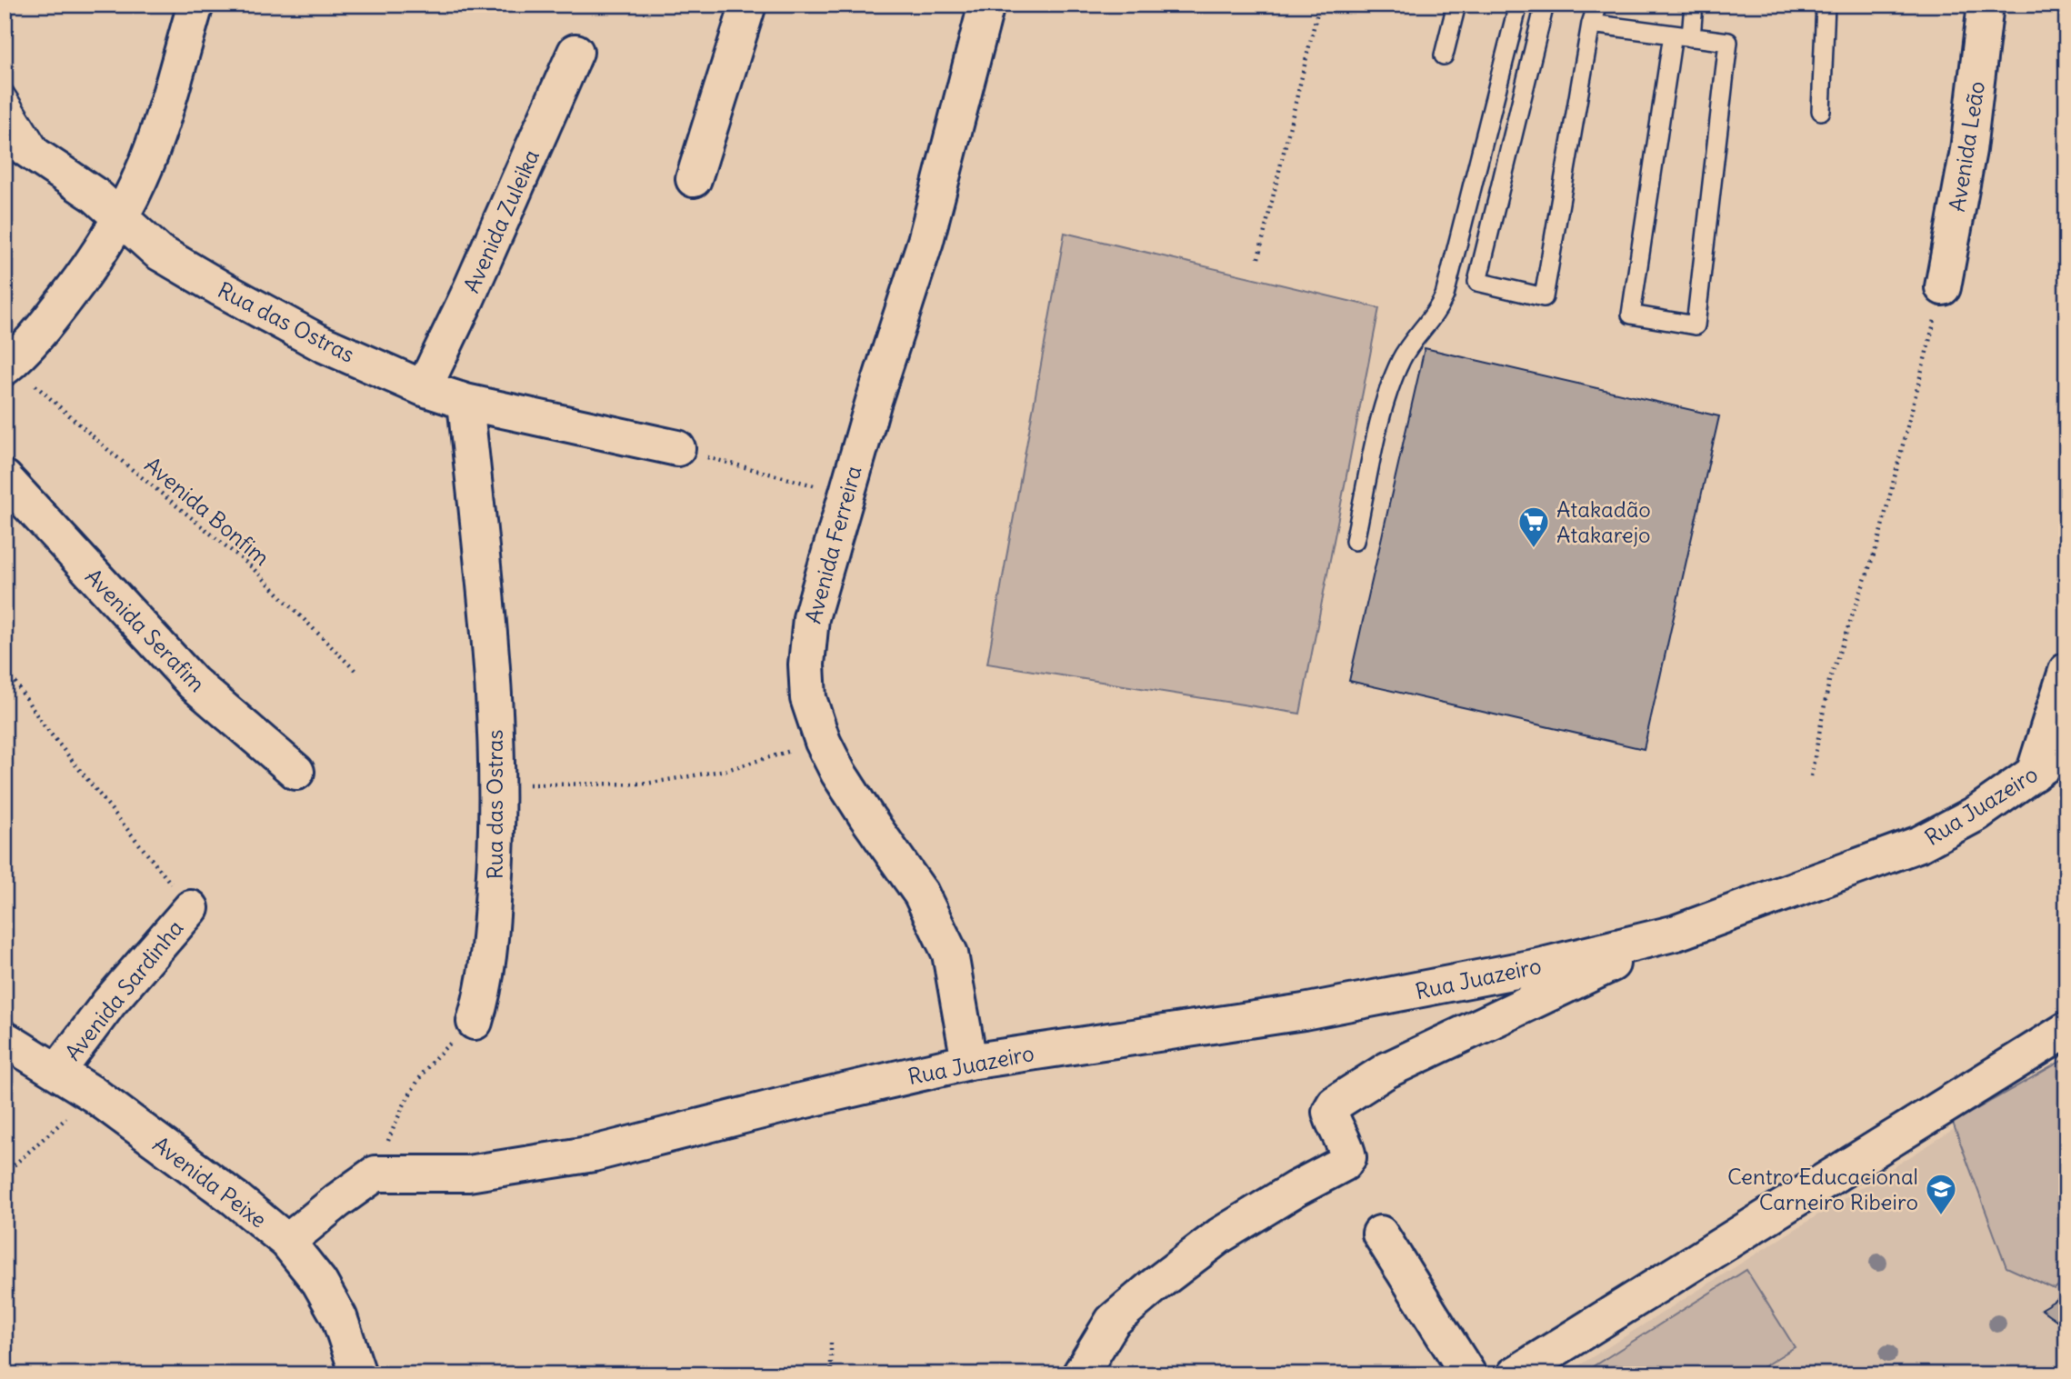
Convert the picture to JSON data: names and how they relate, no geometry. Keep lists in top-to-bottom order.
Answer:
{
  "streets": {
    "street": [
      "Avenida Leão",
      "Avenida Zuleika",
      "Rua das Ostras",
      "Avenida Ferreira",
      "Avenida Serafim",
      "Rua Juazeiro",
      "Avenida Sardinha",
      "Avenida Peixe"
    ],
    "path": ["Avenida Bonfim"]
  },
  "crossings": [
    ["Avenida Zuleika", "Rua das Ostras"],
    ["Avenida Ferreira", "Rua Juazeiro"],
    ["Avenida Sardinha", "Avenida Peixe"]
  ],
  "places": {
    "supermarket": ["Atakadão Atakarejo"],
    "school or university": ["Centro Educacional Carneiro Ribeiro"]
  }
}
